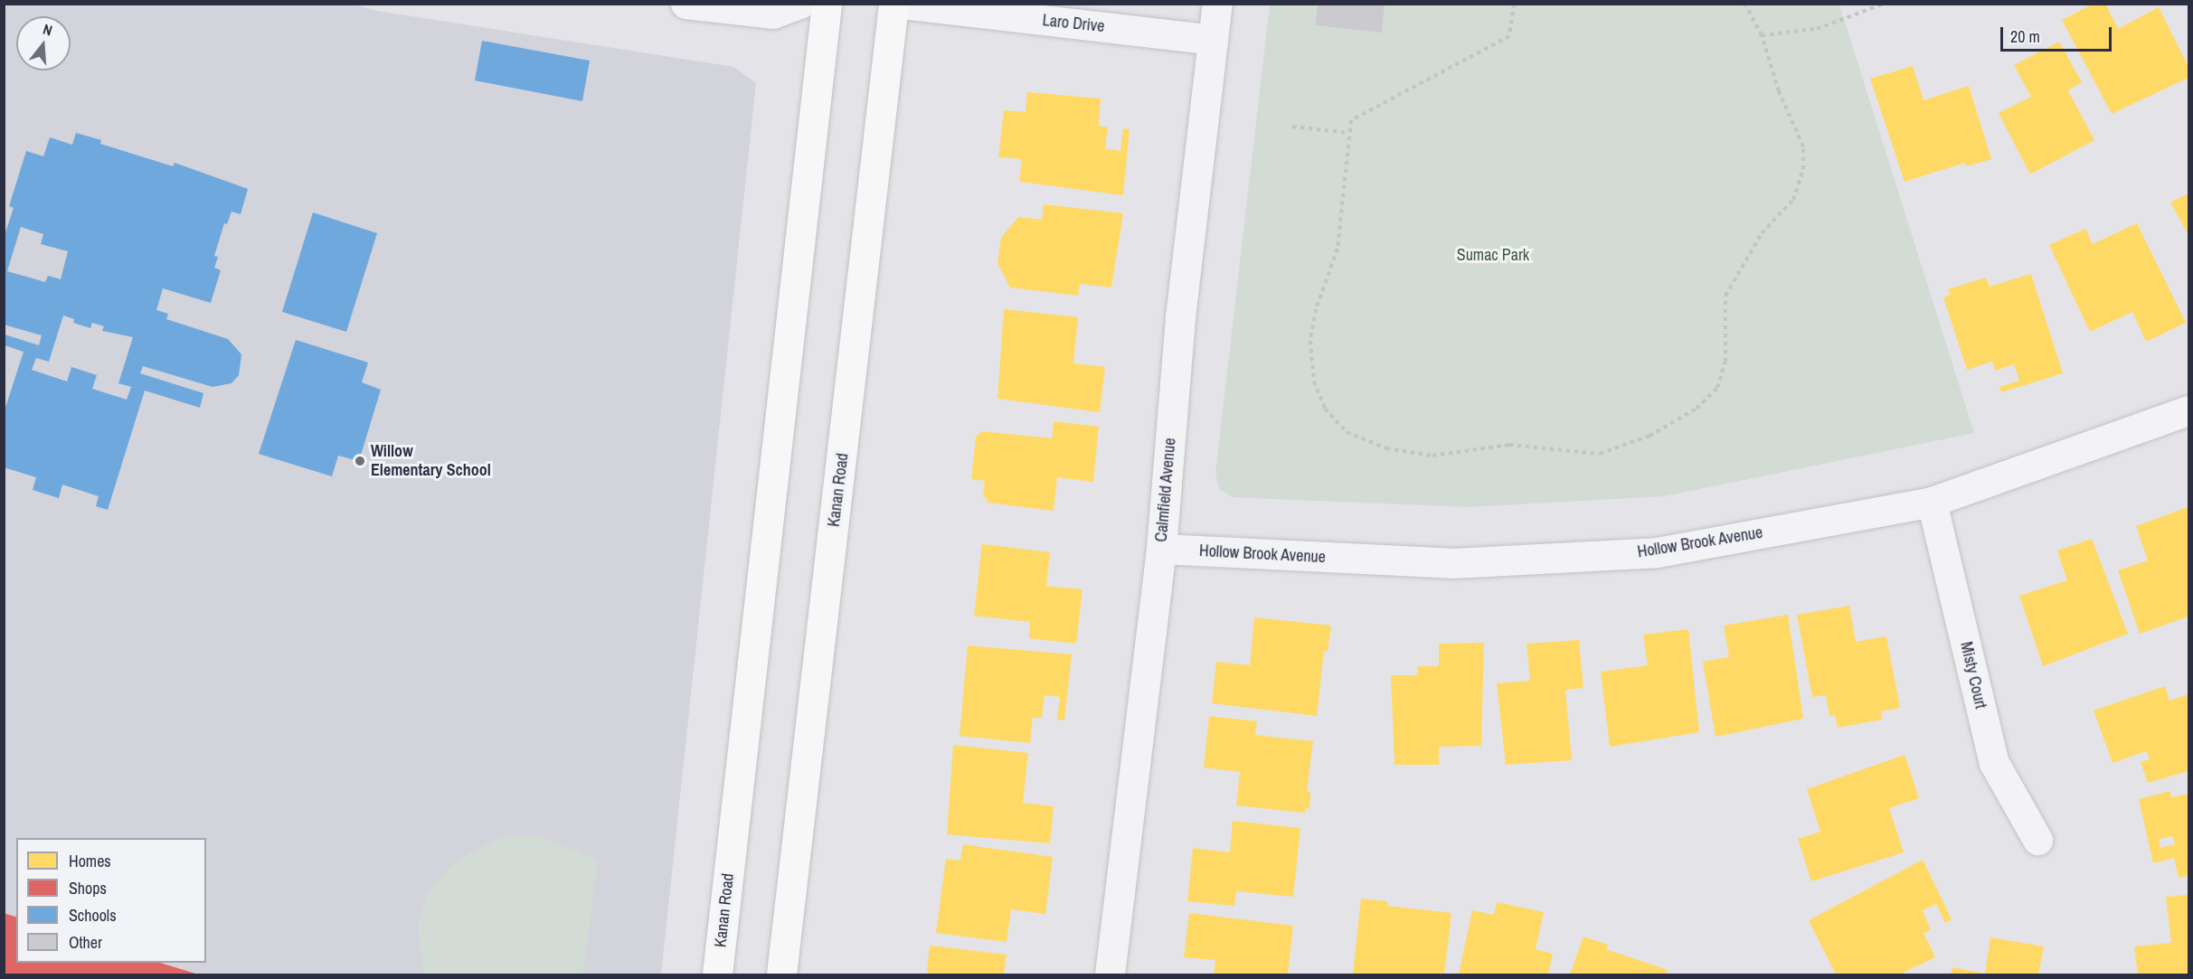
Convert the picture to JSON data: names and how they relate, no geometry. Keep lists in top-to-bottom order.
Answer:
{
  "streets": {
    "main road": ["Kanan Road"],
    "street": [
      "Laro Drive",
      "Calmfield Avenue",
      "Hollow Brook Avenue",
      "Misty Court"
    ]
  },
  "crossings": [
    ["Laro Drive", "Calmfield Avenue"],
    ["Calmfield Avenue", "Hollow Brook Avenue"],
    ["Hollow Brook Avenue", "Misty Court"]
  ],
  "parks": ["Sumac Park"],
  "places": ["Willow Elementary School"],
  "legend": [
    "Homes",
    "Shops",
    "Schools",
    "Other"
  ],
  "scale_bar": "20 m",
  "north": "top"
}
